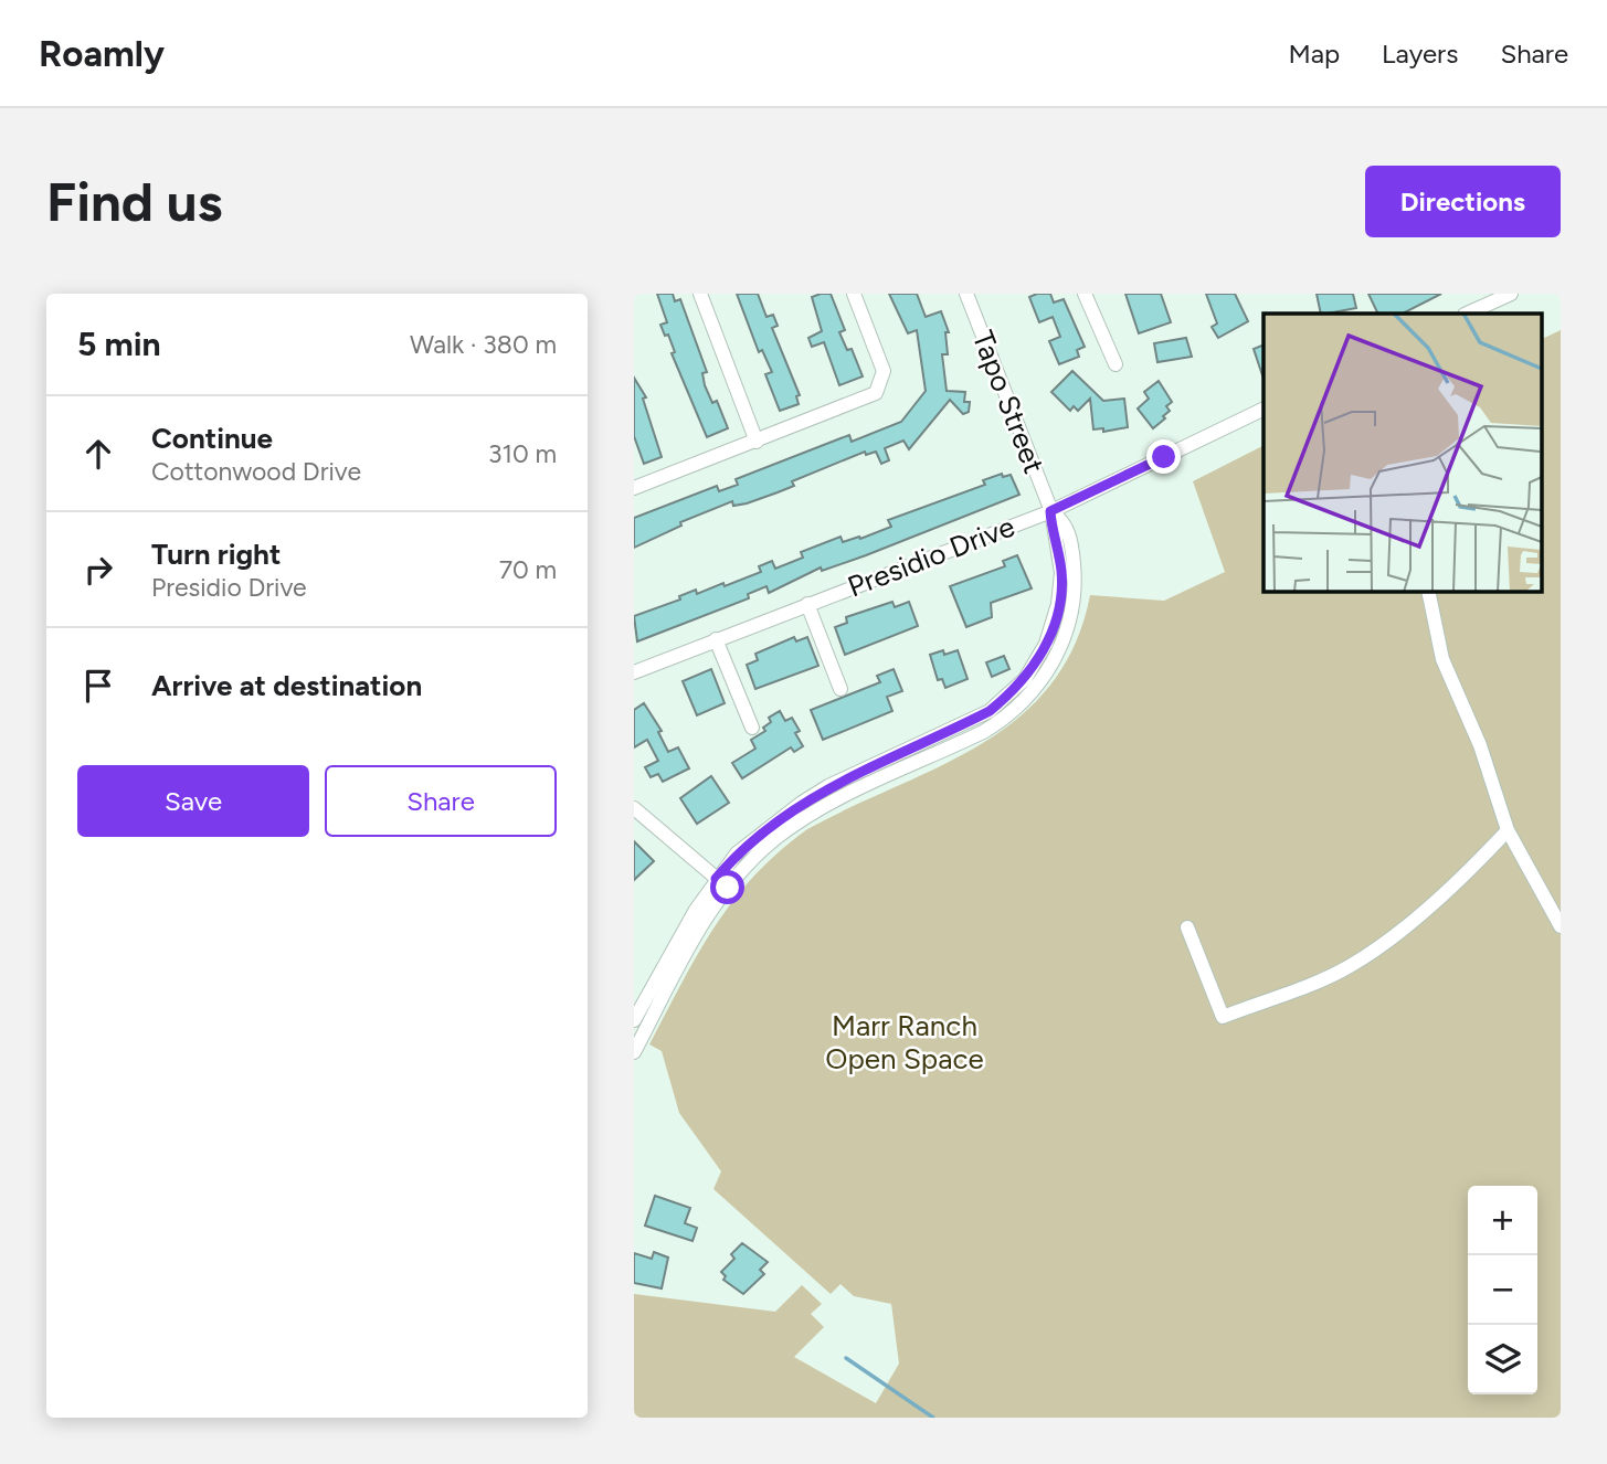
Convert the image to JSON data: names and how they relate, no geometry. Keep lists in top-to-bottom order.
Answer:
{
  "streets": {
    "street": ["Tapo Street", "Presidio Drive"]
  },
  "crossings": [
    ["Tapo Street", "Presidio Drive"]
  ],
  "parks": ["Marr Ranch Open Space"],
  "page": {
    "header": "Roamly",
    "nav": ["Map", "Layers", "Share"],
    "buttons": [
      "Directions",
      ["Save", "Share"]
    ],
    "title": "Find us",
    "heading": ["5 min", "Walk · 380 m"],
    "list": [
      ["Continue", "Cottonwood Drive", "310 m"],
      ["Turn right", "Presidio Drive", "70 m"],
      "Arrive at destination"
    ],
    "map_buttons": ["+", "−"]
  }
}
